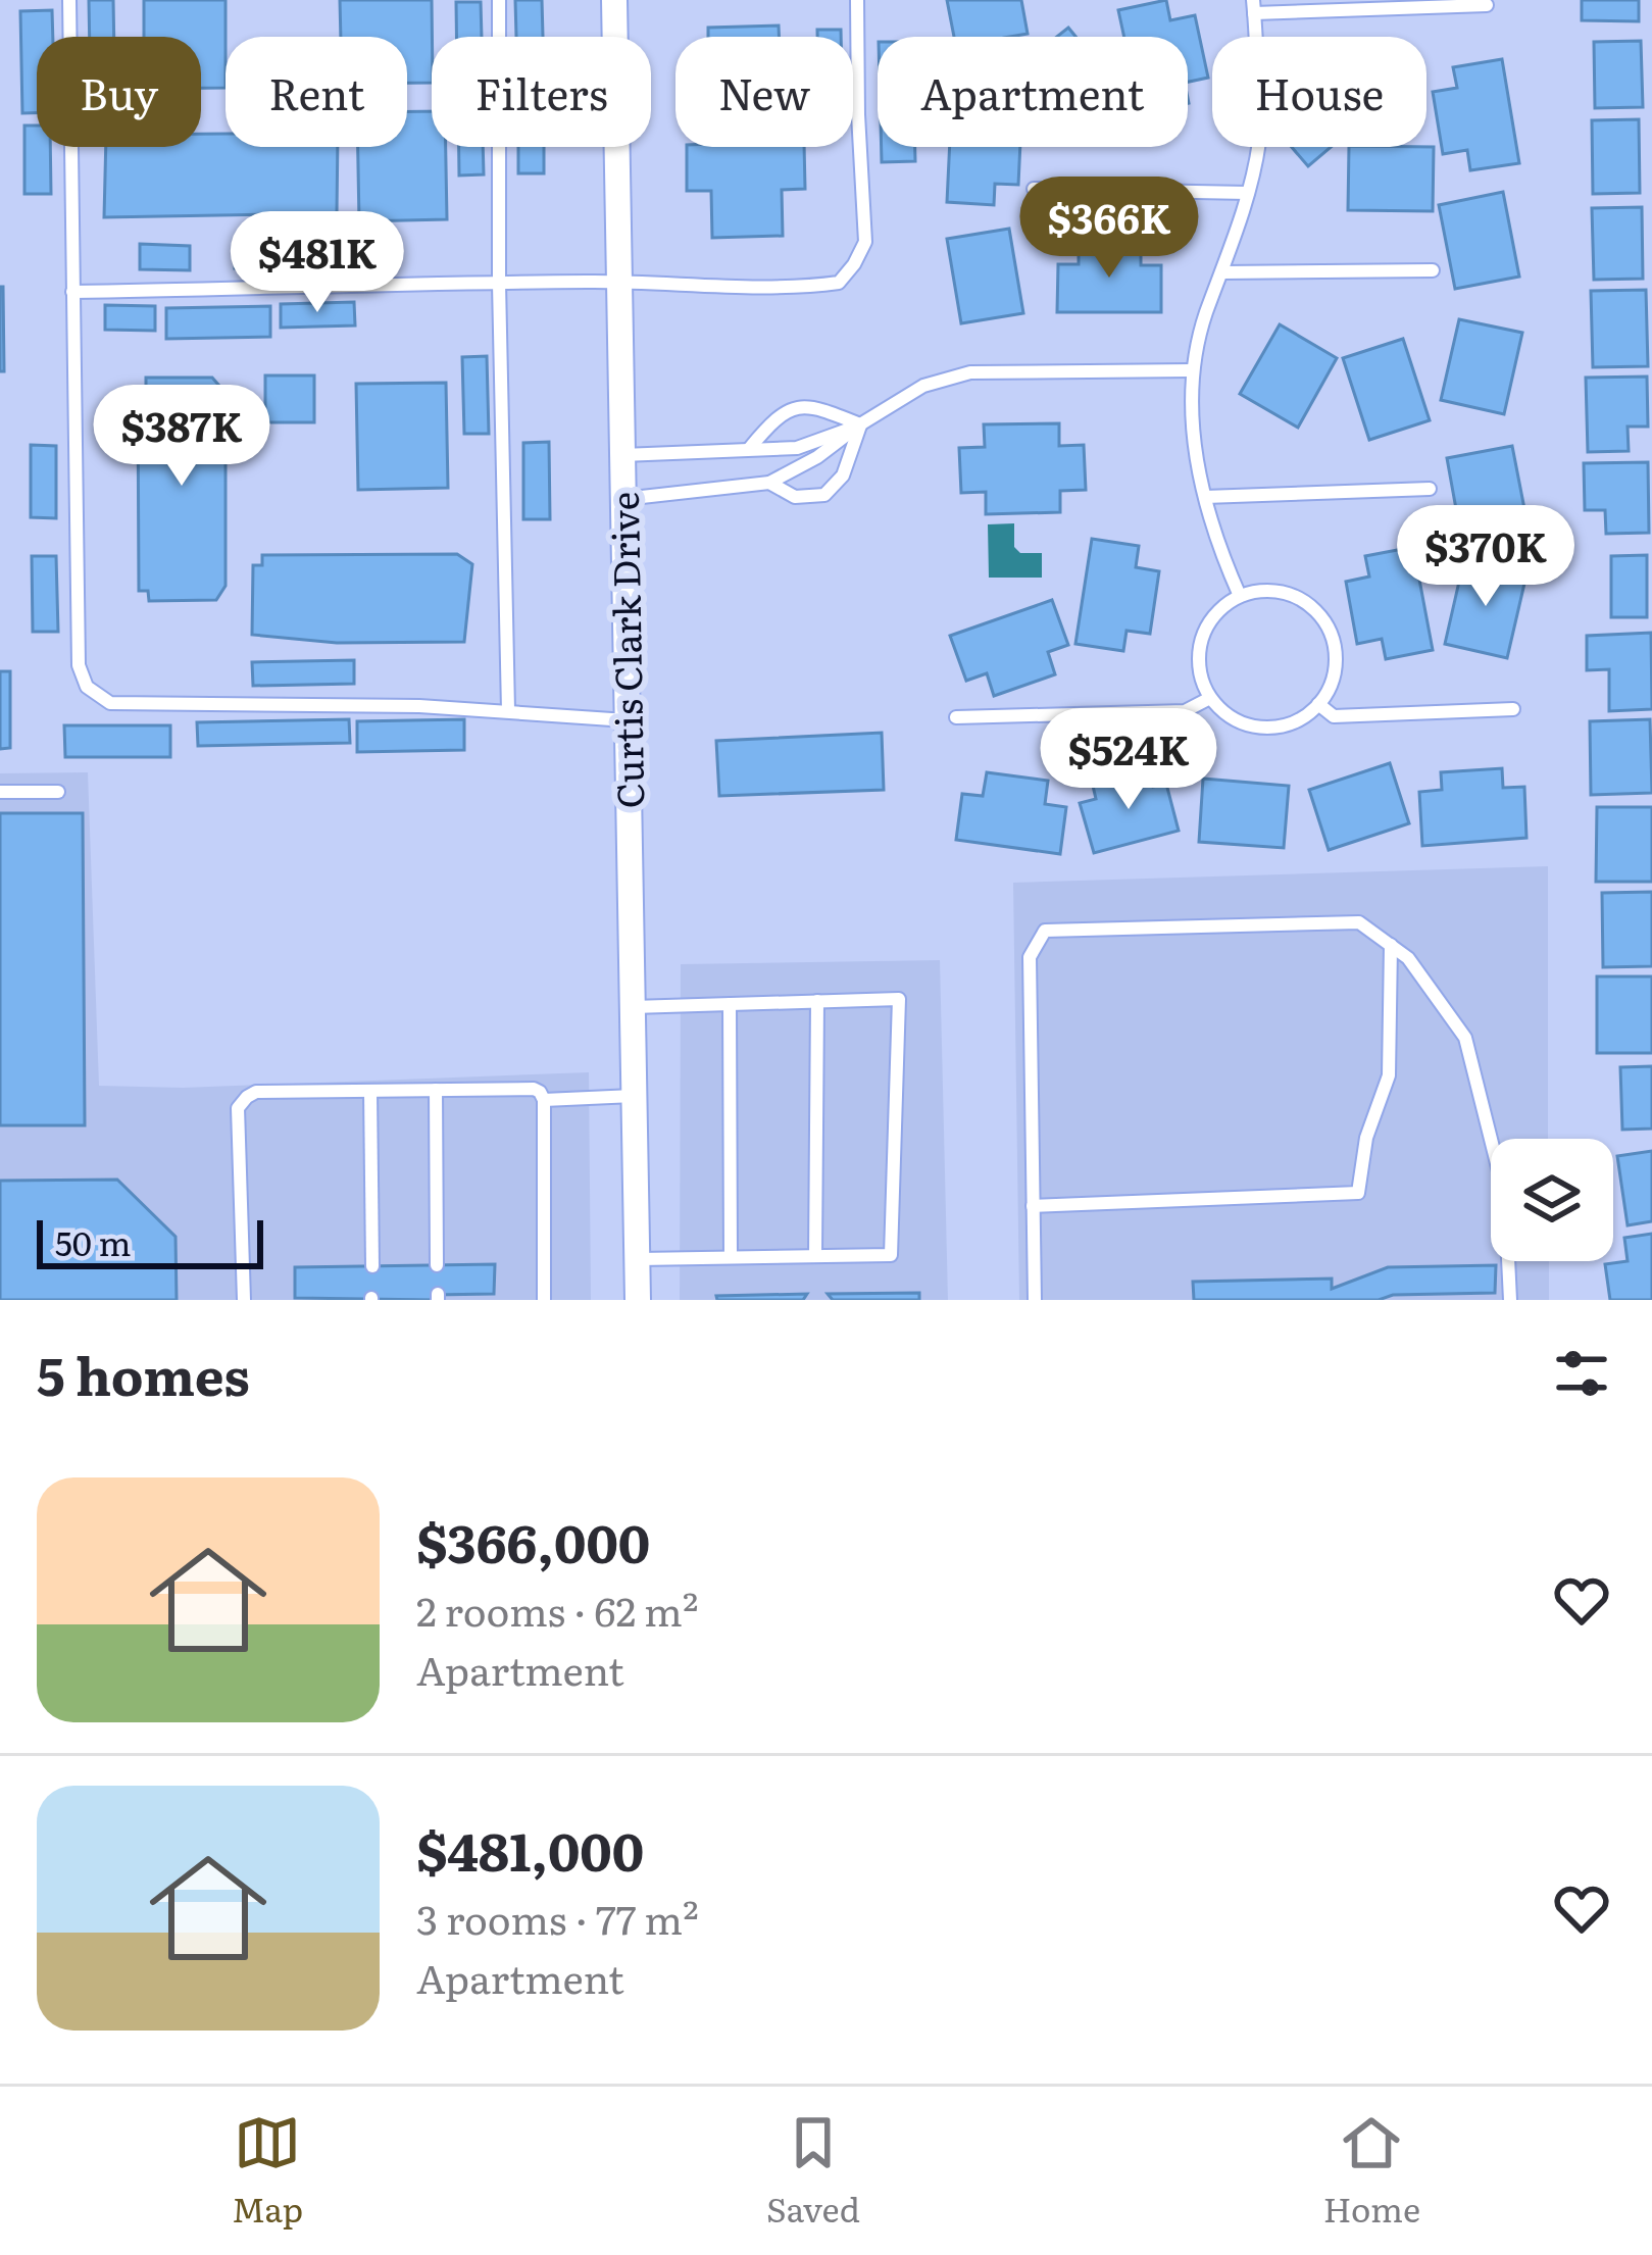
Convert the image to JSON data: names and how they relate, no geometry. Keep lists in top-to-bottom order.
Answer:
{
  "streets": {
    "street": ["Curtis Clark Drive"]
  },
  "scale_bar": "50 m",
  "page": {
    "chip": [
      "Buy",
      "Rent",
      "Filters",
      "New",
      "Apartment",
      "House"
    ],
    "price": [
      "$366K",
      "$481K",
      "$387K",
      "$370K",
      "$524K"
    ],
    "scale": "50 m",
    "heading": "5 homes",
    "list": [
      {
        "name": "$366,000",
        "note": "2 rooms · 62 m² · Apartment"
      },
      {
        "name": "$481,000",
        "note": "3 rooms · 77 m² · Apartment"
      }
    ],
    "tabs": ["Map", "Saved", "Home"]
  }
}
